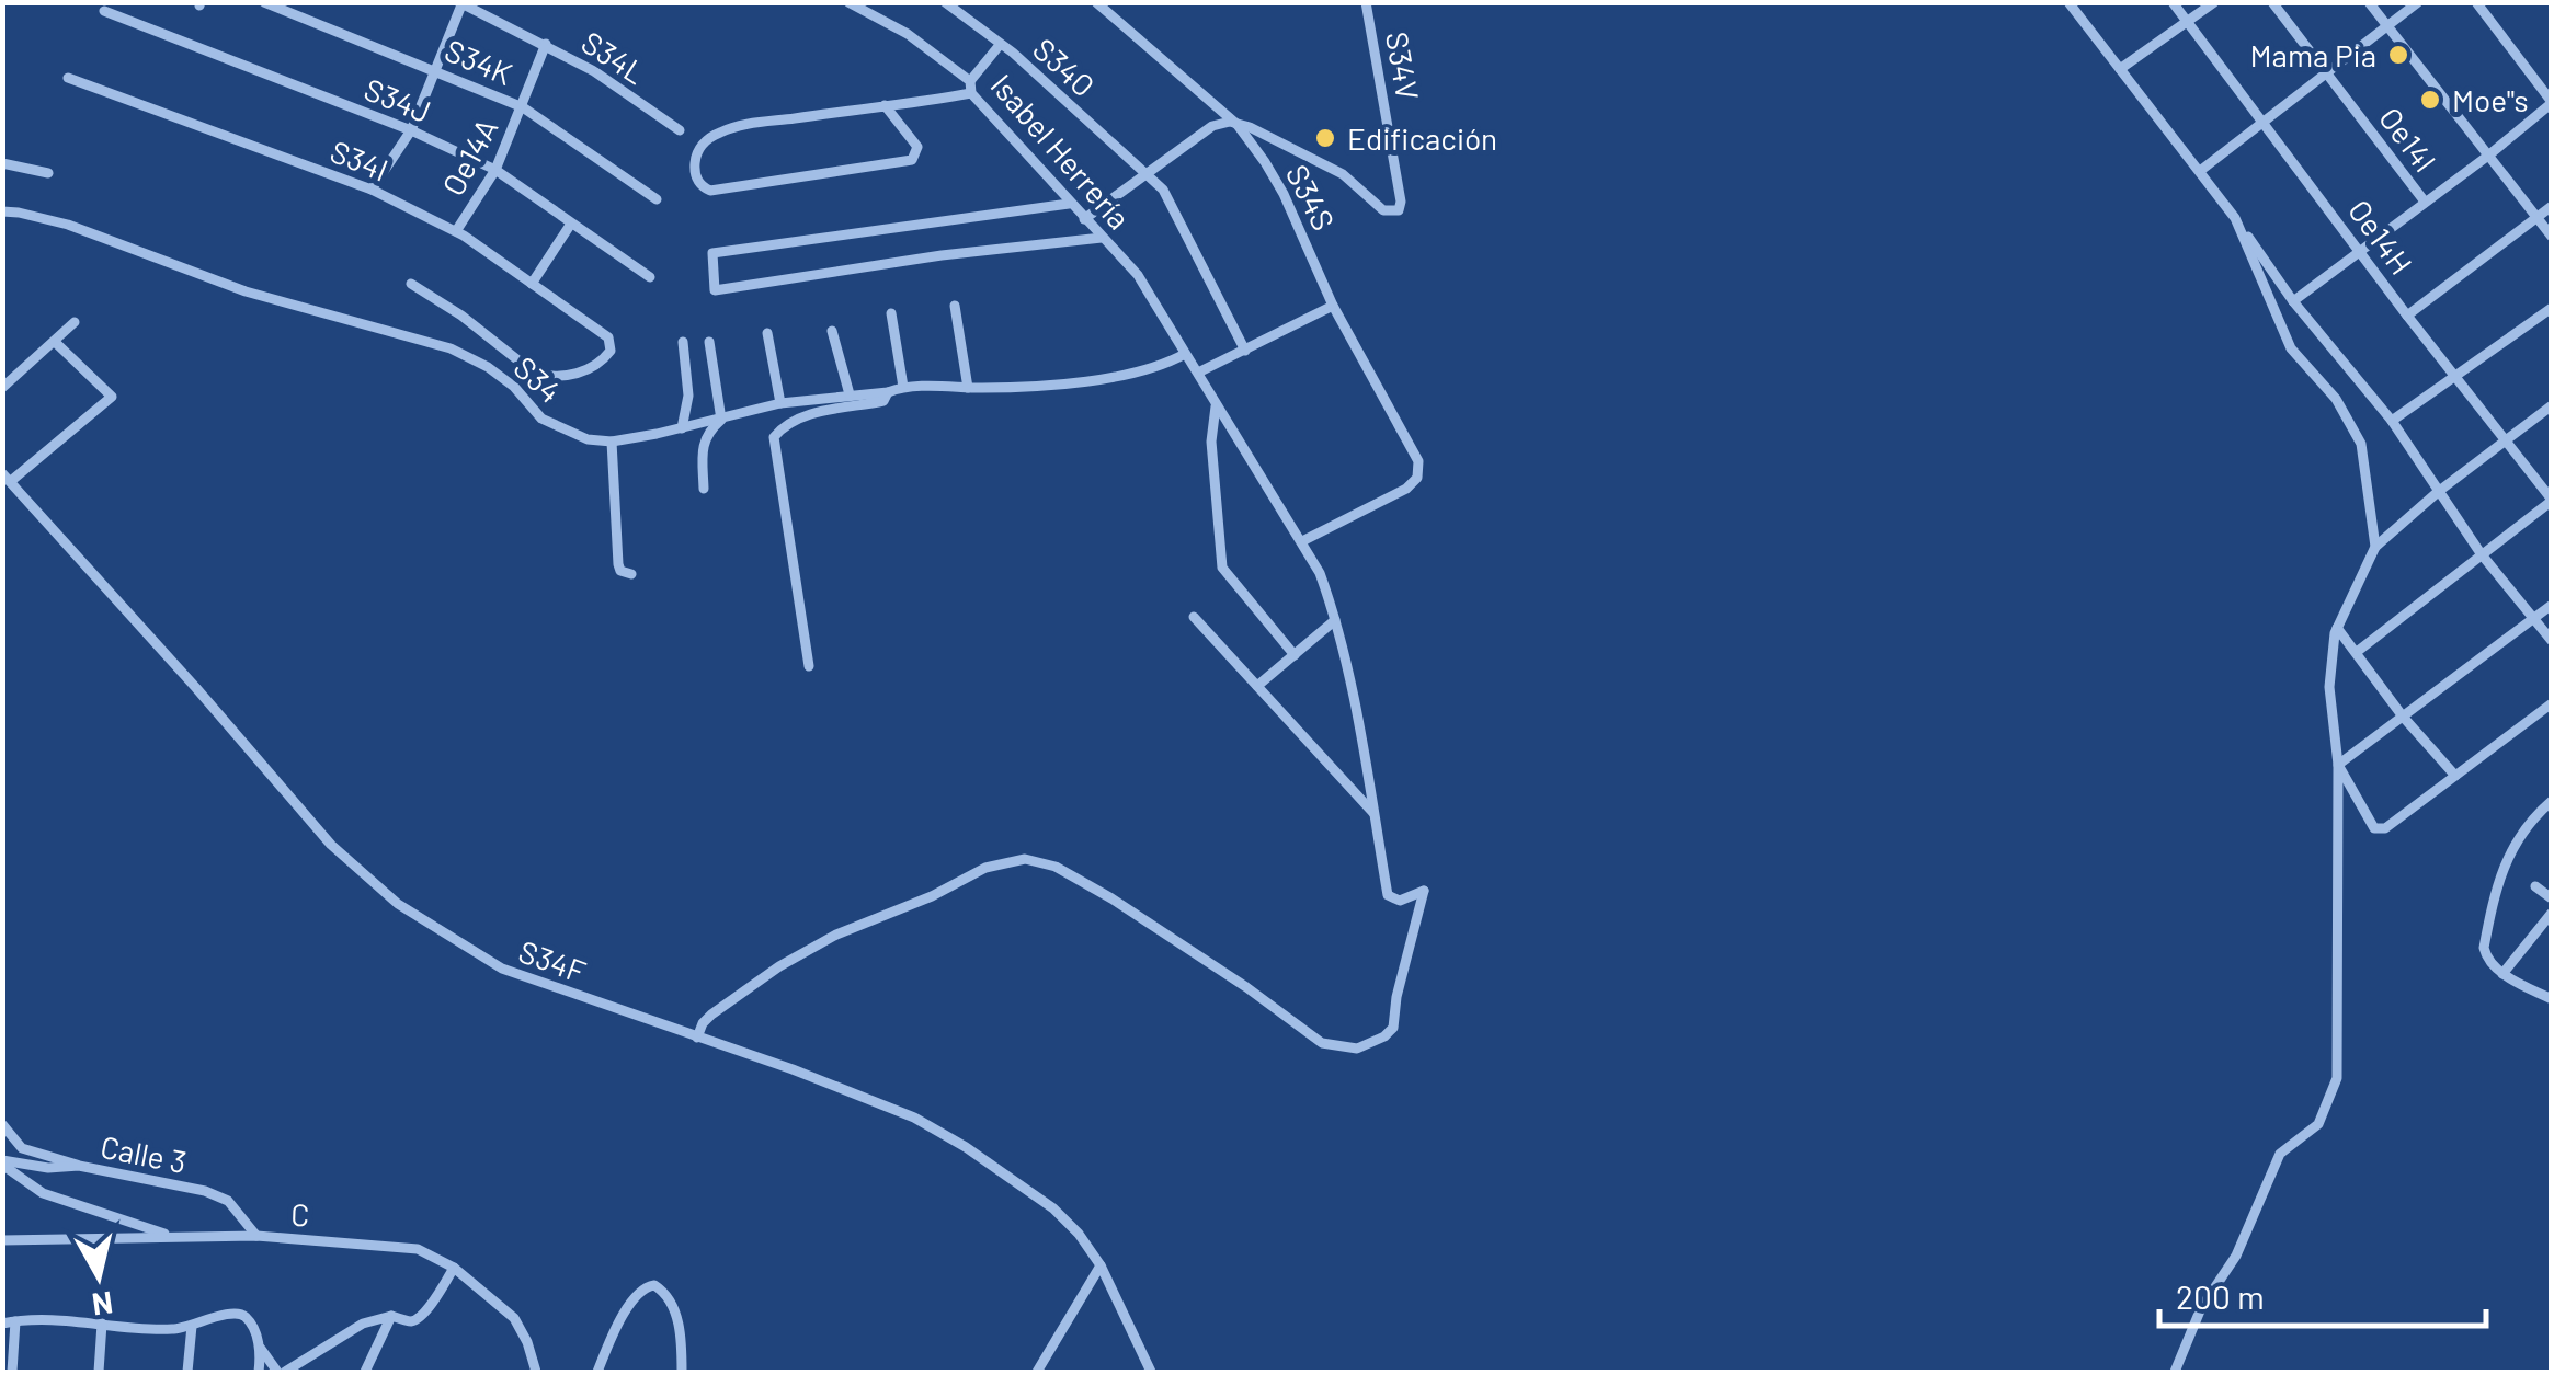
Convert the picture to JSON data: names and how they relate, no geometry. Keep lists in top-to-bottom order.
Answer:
{
  "streets": {
    "street": [
      "S34L",
      "S34K",
      "S34V",
      "S34O",
      "S34J",
      "Oe14I",
      "Isabel Herrería",
      "Oe14A",
      "S34I",
      "S34S",
      "Oe14H",
      "S34",
      "S34F",
      "Calle 3",
      "C"
    ]
  },
  "crossings": [
    ["S34L", "Oe14A"],
    ["S34K", "Oe14A"],
    ["S34V", "S34S"],
    ["S34J", "Oe14A"],
    ["Isabel Herrería", "S34S"],
    ["Isabel Herrería", "S34"],
    ["Isabel Herrería", "S34F"],
    ["Oe14A", "S34I"],
    ["Calle 3", "C"]
  ],
  "places": ["Mama Pia", "Moe\"s", "Edificación"],
  "scale_bar": "200 m",
  "north": "bottom"
}
